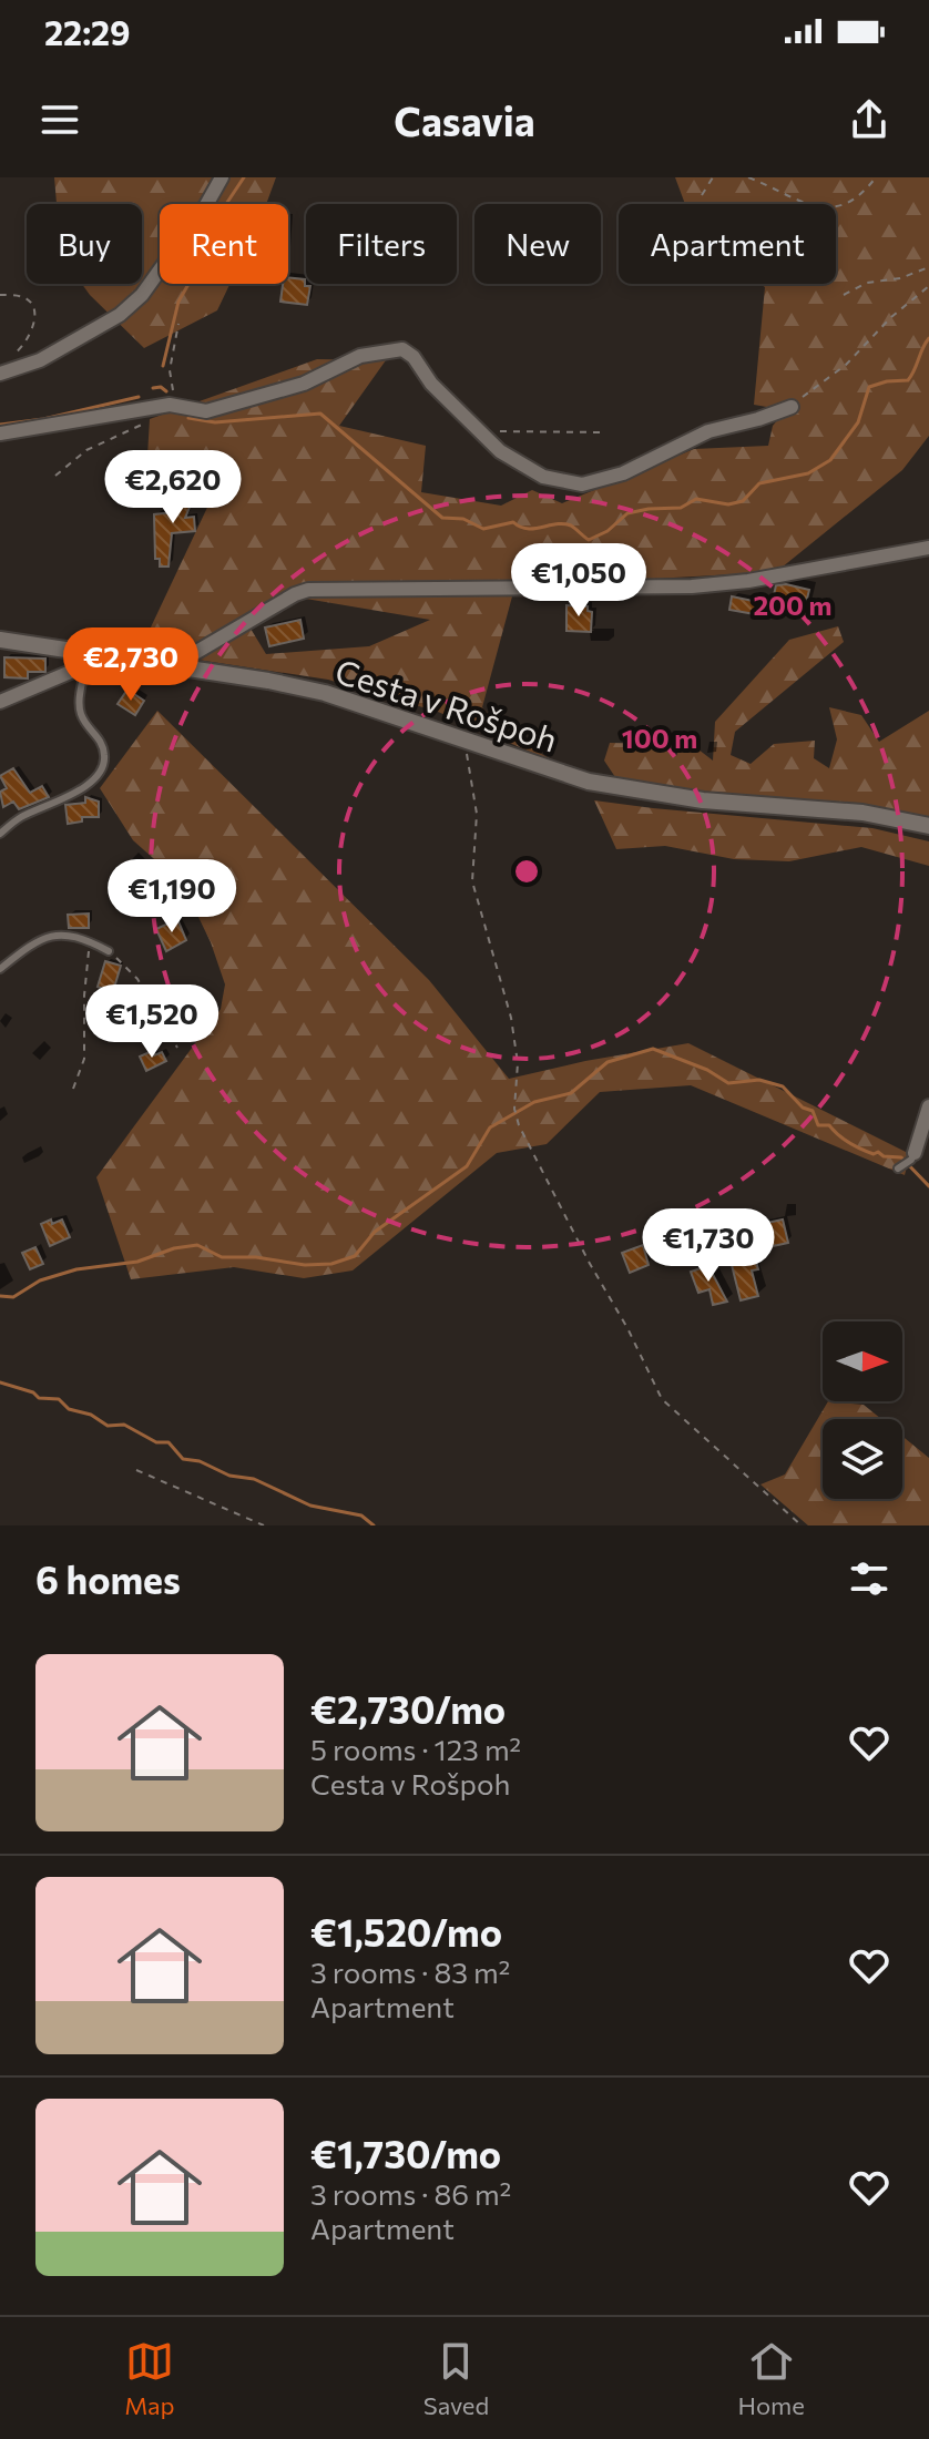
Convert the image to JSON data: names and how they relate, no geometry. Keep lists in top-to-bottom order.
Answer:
{
  "streets": {
    "street": ["Cesta v Rošpoh"]
  },
  "north": "right",
  "page": {
    "status": "22:29",
    "header": "Casavia",
    "chip": [
      "Buy",
      "Rent",
      "Filters",
      "New",
      "Apartment"
    ],
    "price": [
      "€2,620",
      "€1,050",
      "€2,730",
      "€1,190",
      "€1,520",
      "€1,730"
    ],
    "heading": "6 homes",
    "list": [
      {
        "name": "€2,730/mo",
        "note": "5 rooms · 123 m² · Cesta v Rošpoh"
      },
      {
        "name": "€1,520/mo",
        "note": "3 rooms · 83 m² · Apartment"
      },
      {
        "name": "€1,730/mo",
        "note": "3 rooms · 86 m² · Apartment"
      }
    ],
    "tabs": ["Map", "Saved", "Home"]
  },
  "rings": ["200 m", "100 m"]
}
